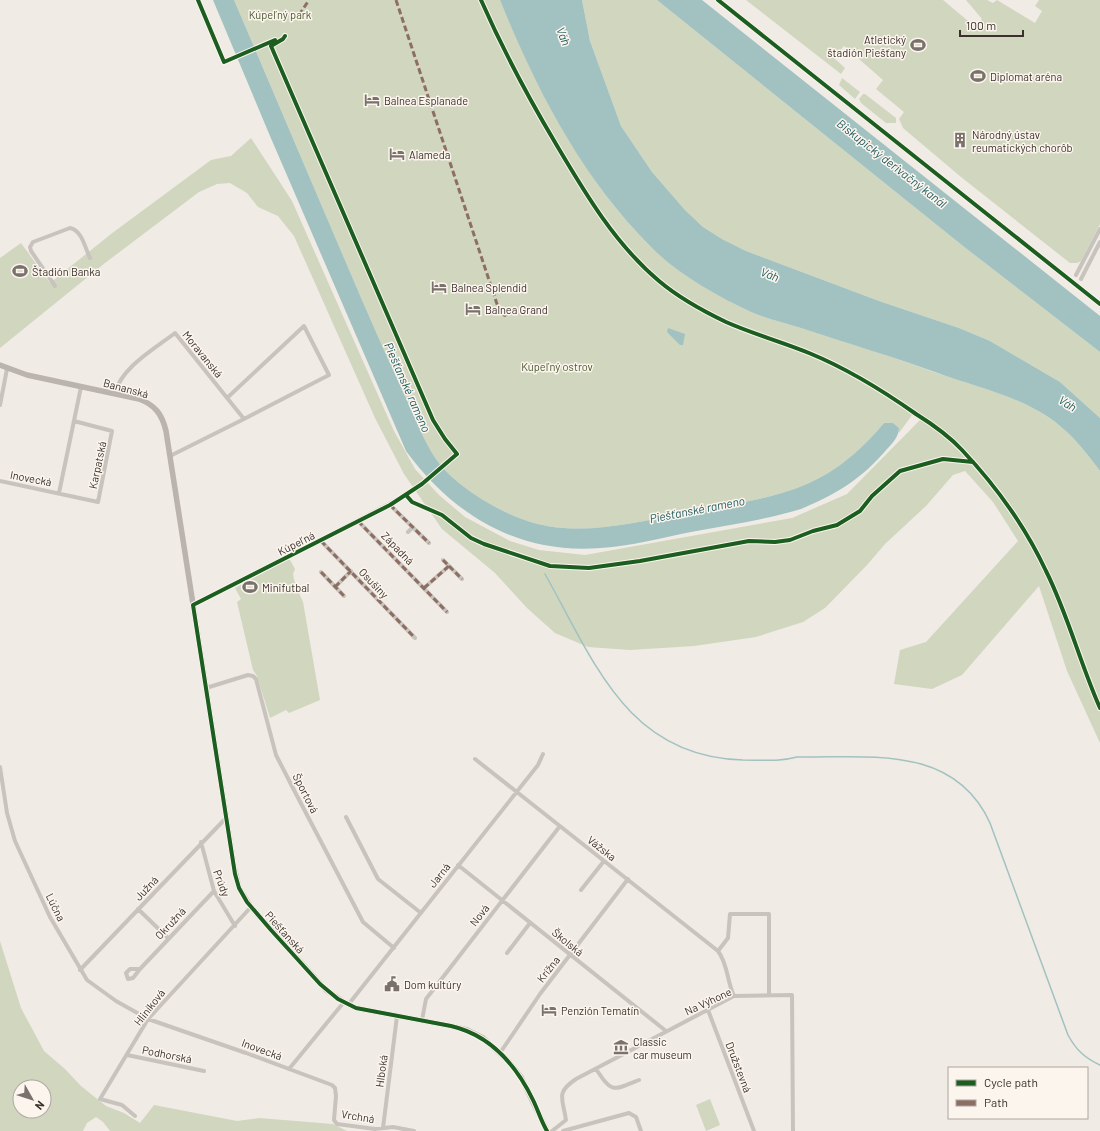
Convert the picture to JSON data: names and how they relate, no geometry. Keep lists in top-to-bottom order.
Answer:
{
  "streets": {
    "main road": ["Bananská", "Piešťanská"],
    "street": [
      "Moravanská",
      "Karpatská",
      "Inovecká",
      "Kúpeľná",
      "Západná",
      "Osušiny",
      "Športová",
      "Vážska",
      "Jarná",
      "Prúdy",
      "Južná",
      "Lúčna",
      "Nová",
      "Okružná",
      "Školská",
      "Krížna",
      "Na Výhone",
      "Hliníková",
      "Podhorská",
      "Družstevná",
      "Hlboká",
      "Vrchná"
    ]
  },
  "crossings": [
    ["Moravanská", "Bananská"],
    ["Bananská", "Piešťanská"],
    ["Karpatská", "Inovecká"],
    ["Inovecká", "Jarná"],
    ["Inovecká", "Lúčna"],
    ["Inovecká", "Piešťanská"],
    ["Inovecká", "Hliníková"],
    ["Inovecká", "Vrchná"],
    ["Kúpeľná", "Západná"],
    ["Kúpeľná", "Osušiny"],
    ["Kúpeľná", "Piešťanská"],
    ["Športová", "Jarná"],
    ["Športová", "Piešťanská"],
    ["Vážska", "Jarná"],
    ["Vážska", "Nová"],
    ["Vážska", "Krížna"],
    ["Vážska", "Na Výhone"],
    ["Jarná", "Piešťanská"],
    ["Jarná", "Školská"],
    ["Prúdy", "Južná"],
    ["Prúdy", "Okružná"],
    ["Prúdy", "Hliníková"],
    ["Južná", "Lúčna"],
    ["Južná", "Piešťanská"],
    ["Lúčna", "Hliníková"],
    ["Nová", "Piešťanská"],
    ["Nová", "Školská"],
    ["Piešťanská", "Krížna"],
    ["Piešťanská", "Hliníková"],
    ["Piešťanská", "Hlboká"],
    ["Školská", "Krížna"],
    ["Školská", "Na Výhone"],
    ["Na Výhone", "Družstevná"],
    ["Hliníková", "Podhorská"],
    ["Hlboká", "Vrchná"]
  ],
  "water": ["Váh", "Biskupický derivačný kanál", "Piešťanské rameno"],
  "parks": ["Kúpeľný park", "Kúpeľný ostrov"],
  "places": {
    "sports": [
      "Atletický štadión Piešťany",
      "Diplomat aréna",
      "Štadión Banka",
      "Minifutbal"
    ],
    "hotel": [
      "Balnea Esplanade",
      "Alameda",
      "Balnea Splendid",
      "Balnea Grand",
      "Penzión Tematín"
    ],
    "building": ["Národný ústav reumatických chorôb"],
    "public building": ["Dom kultúry"],
    "museum": ["Classic car museum"]
  },
  "legend": ["Cycle path", "Path"],
  "scale_bar": "100 m",
  "north": "bottom right"
}
